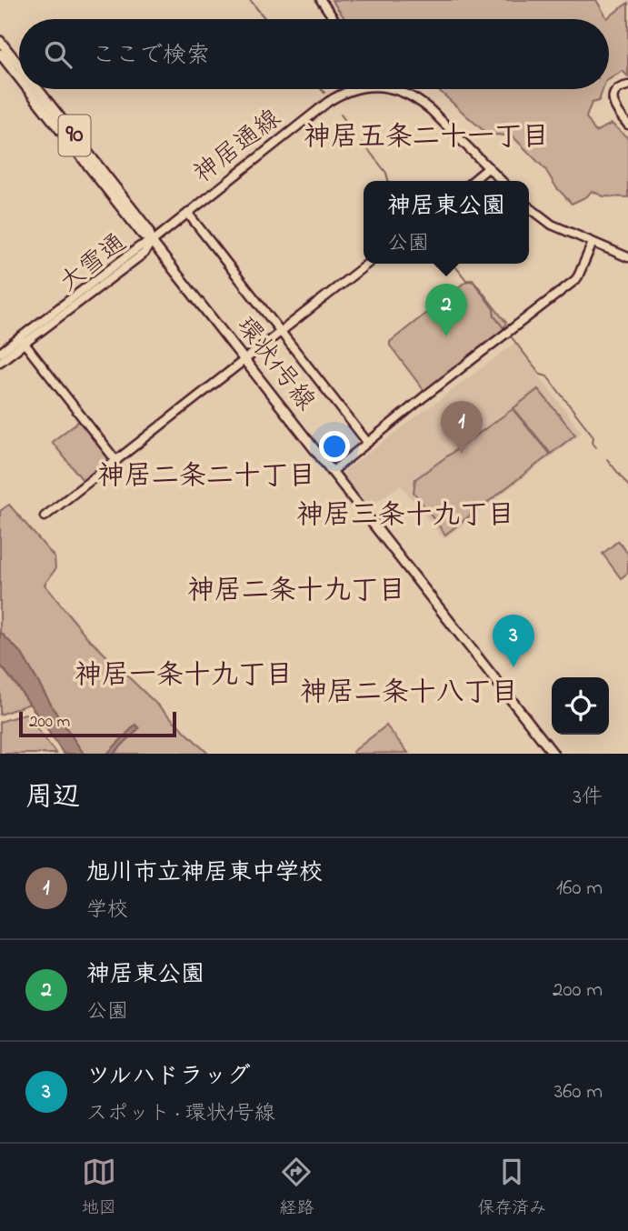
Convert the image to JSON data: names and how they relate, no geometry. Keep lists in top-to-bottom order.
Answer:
{
  "streets": {
    "main road": ["90", "環状1号線"],
    "street": ["神居通線", "大雪通"]
  },
  "crossings": [
    ["神居通線", "大雪通"],
    ["神居通線", "環状1号線"],
    ["大雪通", "環状1号線"]
  ],
  "districts": [
    "神居五条二十一丁目",
    "神居二条二十丁目",
    "神居三条十九丁目",
    "神居二条十九丁目",
    "神居一条十九丁目",
    "神居二条十八丁目"
  ],
  "scale_bar": "200 m",
  "page": {
    "search": "ここで検索",
    "popup": ["神居東公園", "公園"],
    "pins": ["2", "1", "3"],
    "scale": "200 m",
    "heading": ["周辺", "3件"],
    "list": [
      {
        "mark": "1",
        "name": "旭川市立神居東中学校",
        "note": "学校",
        "value": "160 m"
      },
      {
        "mark": "2",
        "name": "神居東公園",
        "note": "公園",
        "value": "200 m"
      },
      {
        "mark": "3",
        "name": "ツルハドラッグ",
        "note": "スポット · 環状1号線",
        "value": "360 m"
      }
    ],
    "nav": ["地図", "経路", "保存済み"]
  }
}
